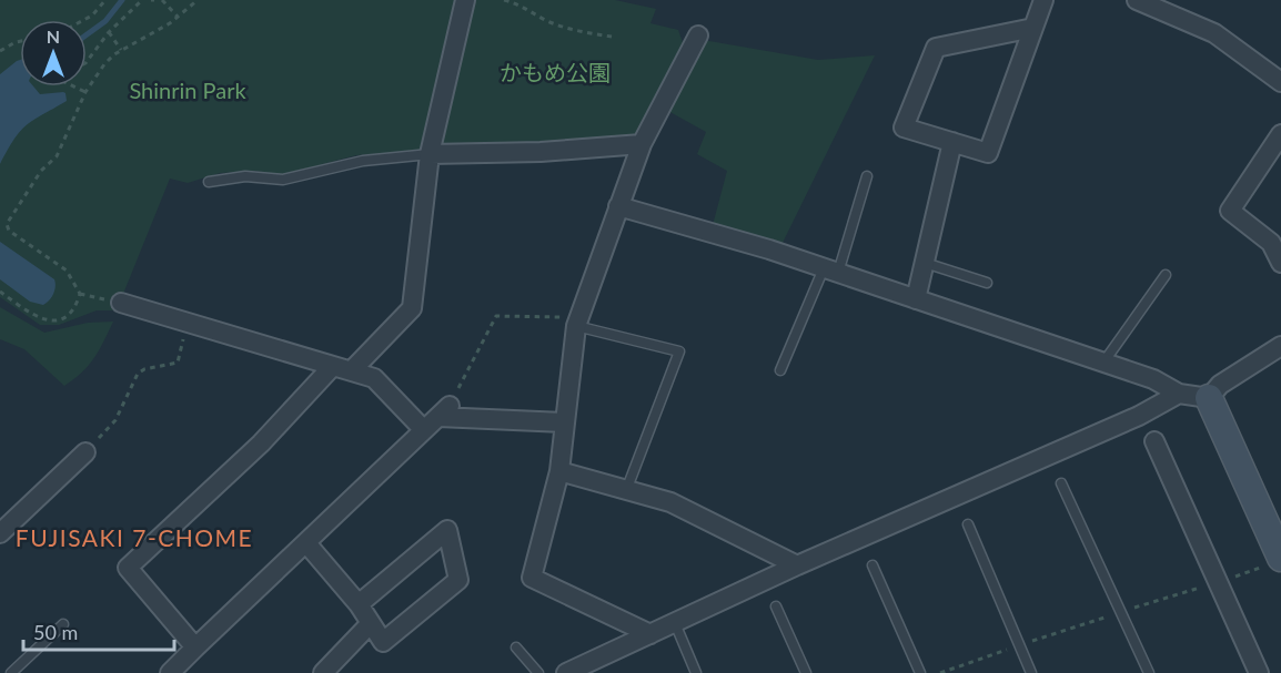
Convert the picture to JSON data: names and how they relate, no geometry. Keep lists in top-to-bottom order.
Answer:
{
  "districts": ["FUJISAKI 7-CHOME"],
  "parks": ["かもめ公園", "Shinrin Park"],
  "scale_bar": "50 m",
  "north": "top"
}
